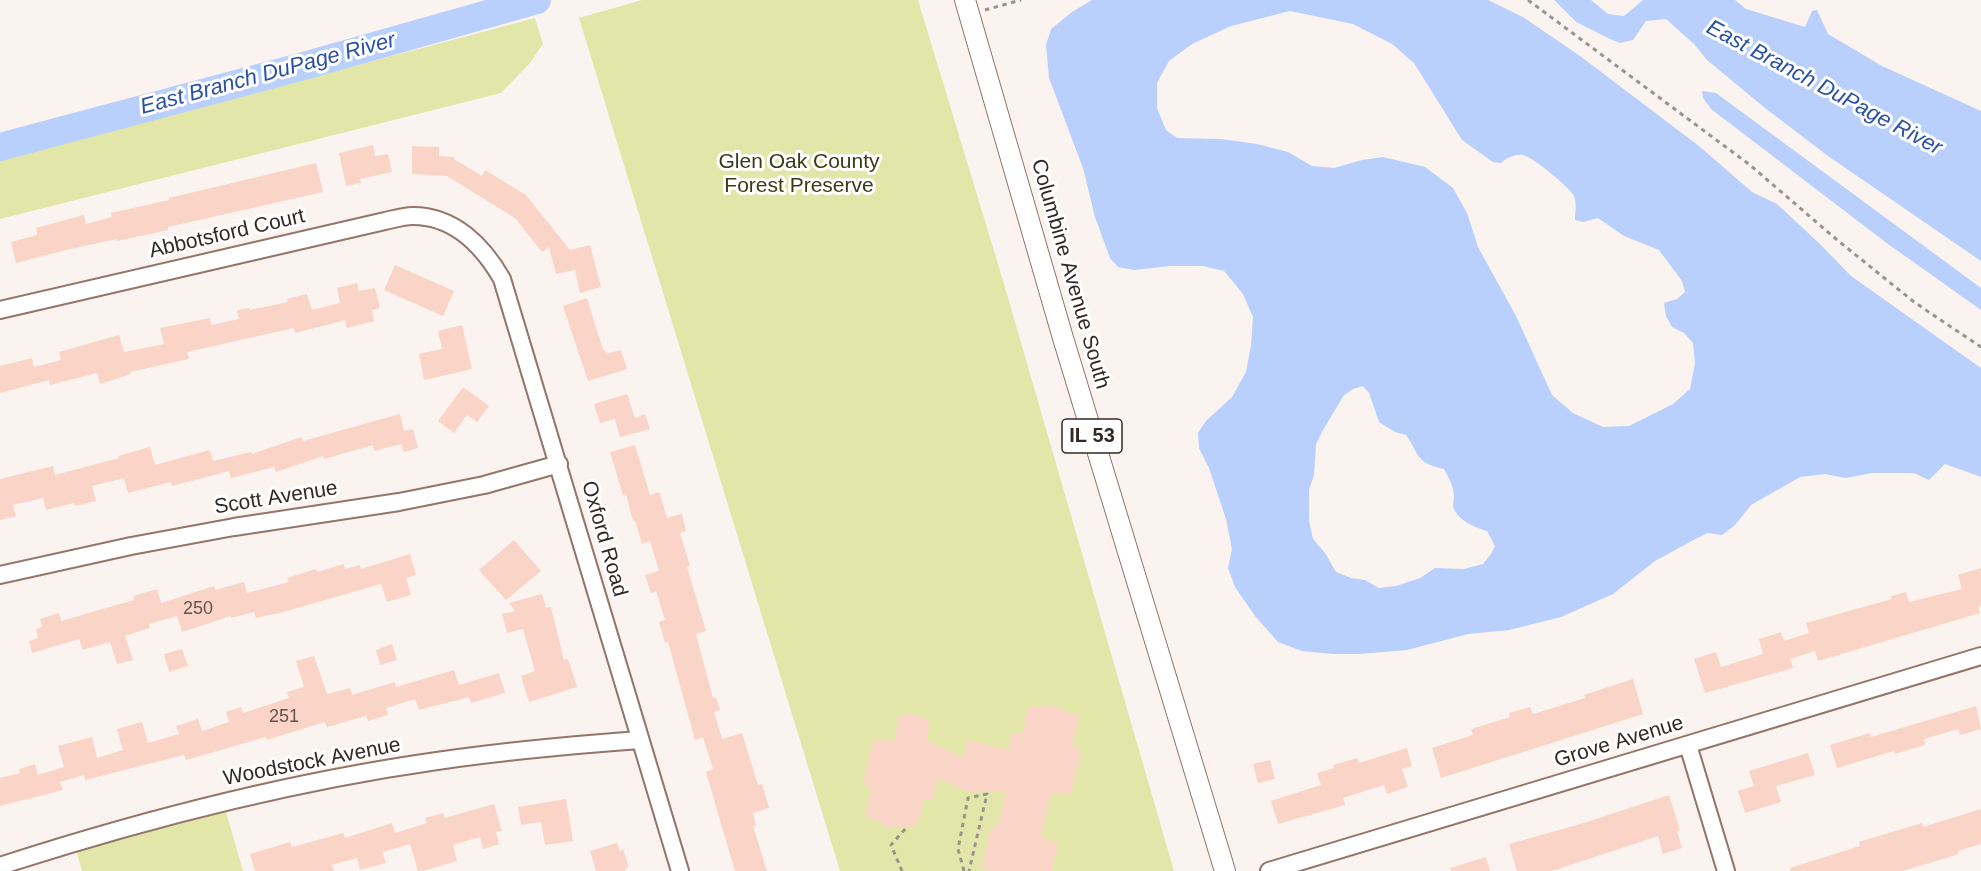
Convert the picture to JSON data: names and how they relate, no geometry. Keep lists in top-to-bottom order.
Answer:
{
  "streets": {
    "main road": ["Columbine Avenue South", "IL 53"],
    "street": [
      "Abbotsford Court",
      "Scott Avenue",
      "Oxford Road",
      "Grove Avenue",
      "Woodstock Avenue"
    ]
  },
  "crossings": [
    ["Abbotsford Court", "Oxford Road"],
    ["Scott Avenue", "Oxford Road"],
    ["Oxford Road", "Woodstock Avenue"]
  ],
  "water": ["East Branch DuPage River"],
  "parks": ["Glen Oak County Forest Preserve"],
  "house_numbers": ["250", "251"]
}
